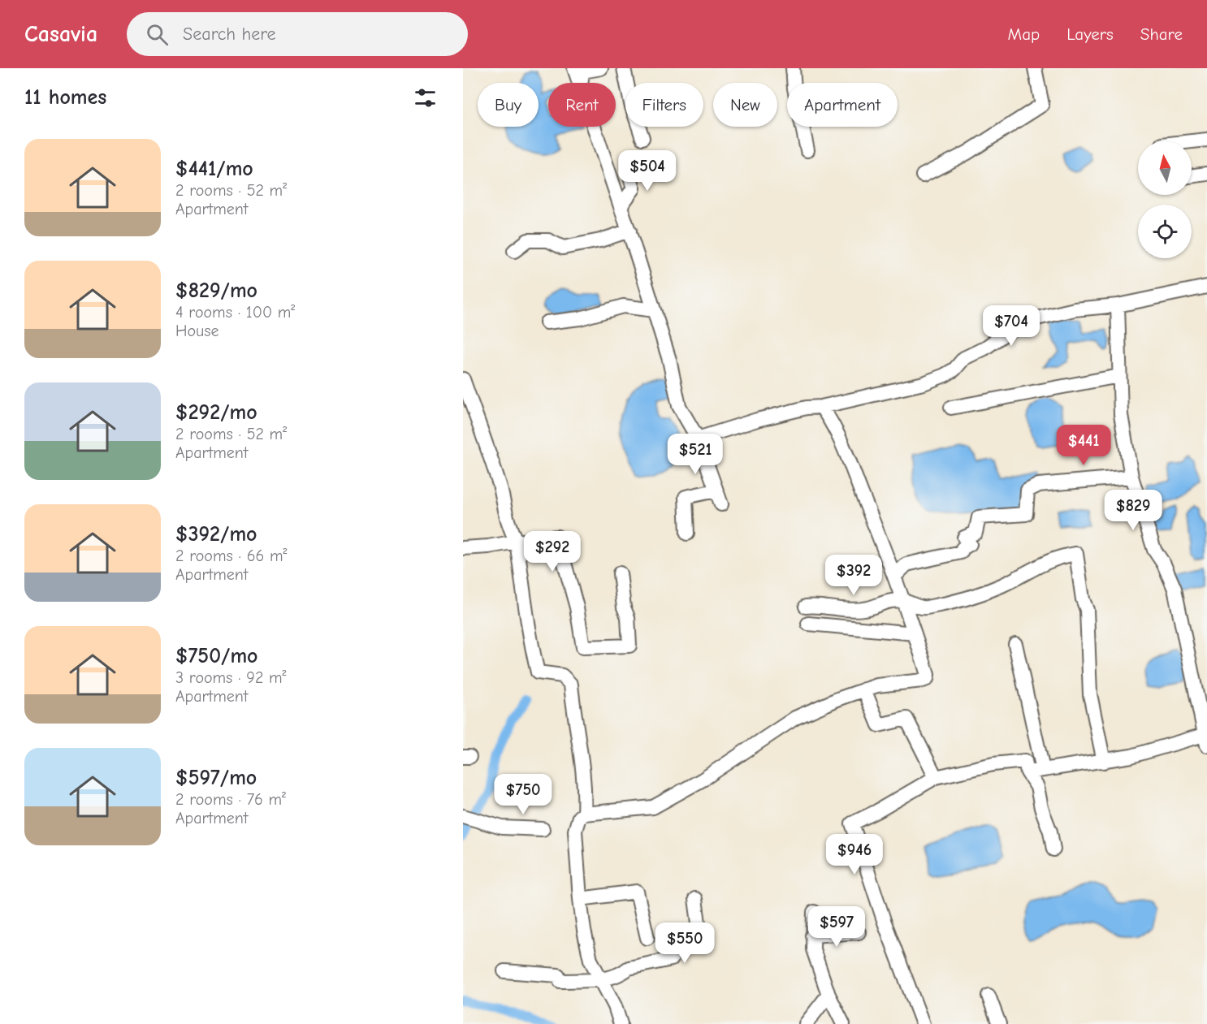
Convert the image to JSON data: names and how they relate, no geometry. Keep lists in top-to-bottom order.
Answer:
{
  "north": "top",
  "page": {
    "header": "Casavia",
    "search": "Search here",
    "nav": ["Map", "Layers", "Share"],
    "heading": "11 homes",
    "chip": [
      "Buy",
      "Rent",
      "Filters",
      "New",
      "Apartment"
    ],
    "list": [
      {
        "name": "$441/mo",
        "note": "2 rooms · 52 m² · Apartment"
      },
      {
        "name": "$829/mo",
        "note": "4 rooms · 100 m² · House"
      },
      {
        "name": "$292/mo",
        "note": "2 rooms · 52 m² · Apartment"
      },
      {
        "name": "$392/mo",
        "note": "2 rooms · 66 m² · Apartment"
      },
      {
        "name": "$750/mo",
        "note": "3 rooms · 92 m² · Apartment"
      },
      {
        "name": "$597/mo",
        "note": "2 rooms · 76 m² · Apartment"
      }
    ],
    "price": [
      "$504",
      "$704",
      "$441",
      "$521",
      "$829",
      "$292",
      "$392",
      "$750",
      "$946",
      "$597",
      "$550"
    ]
  }
}
